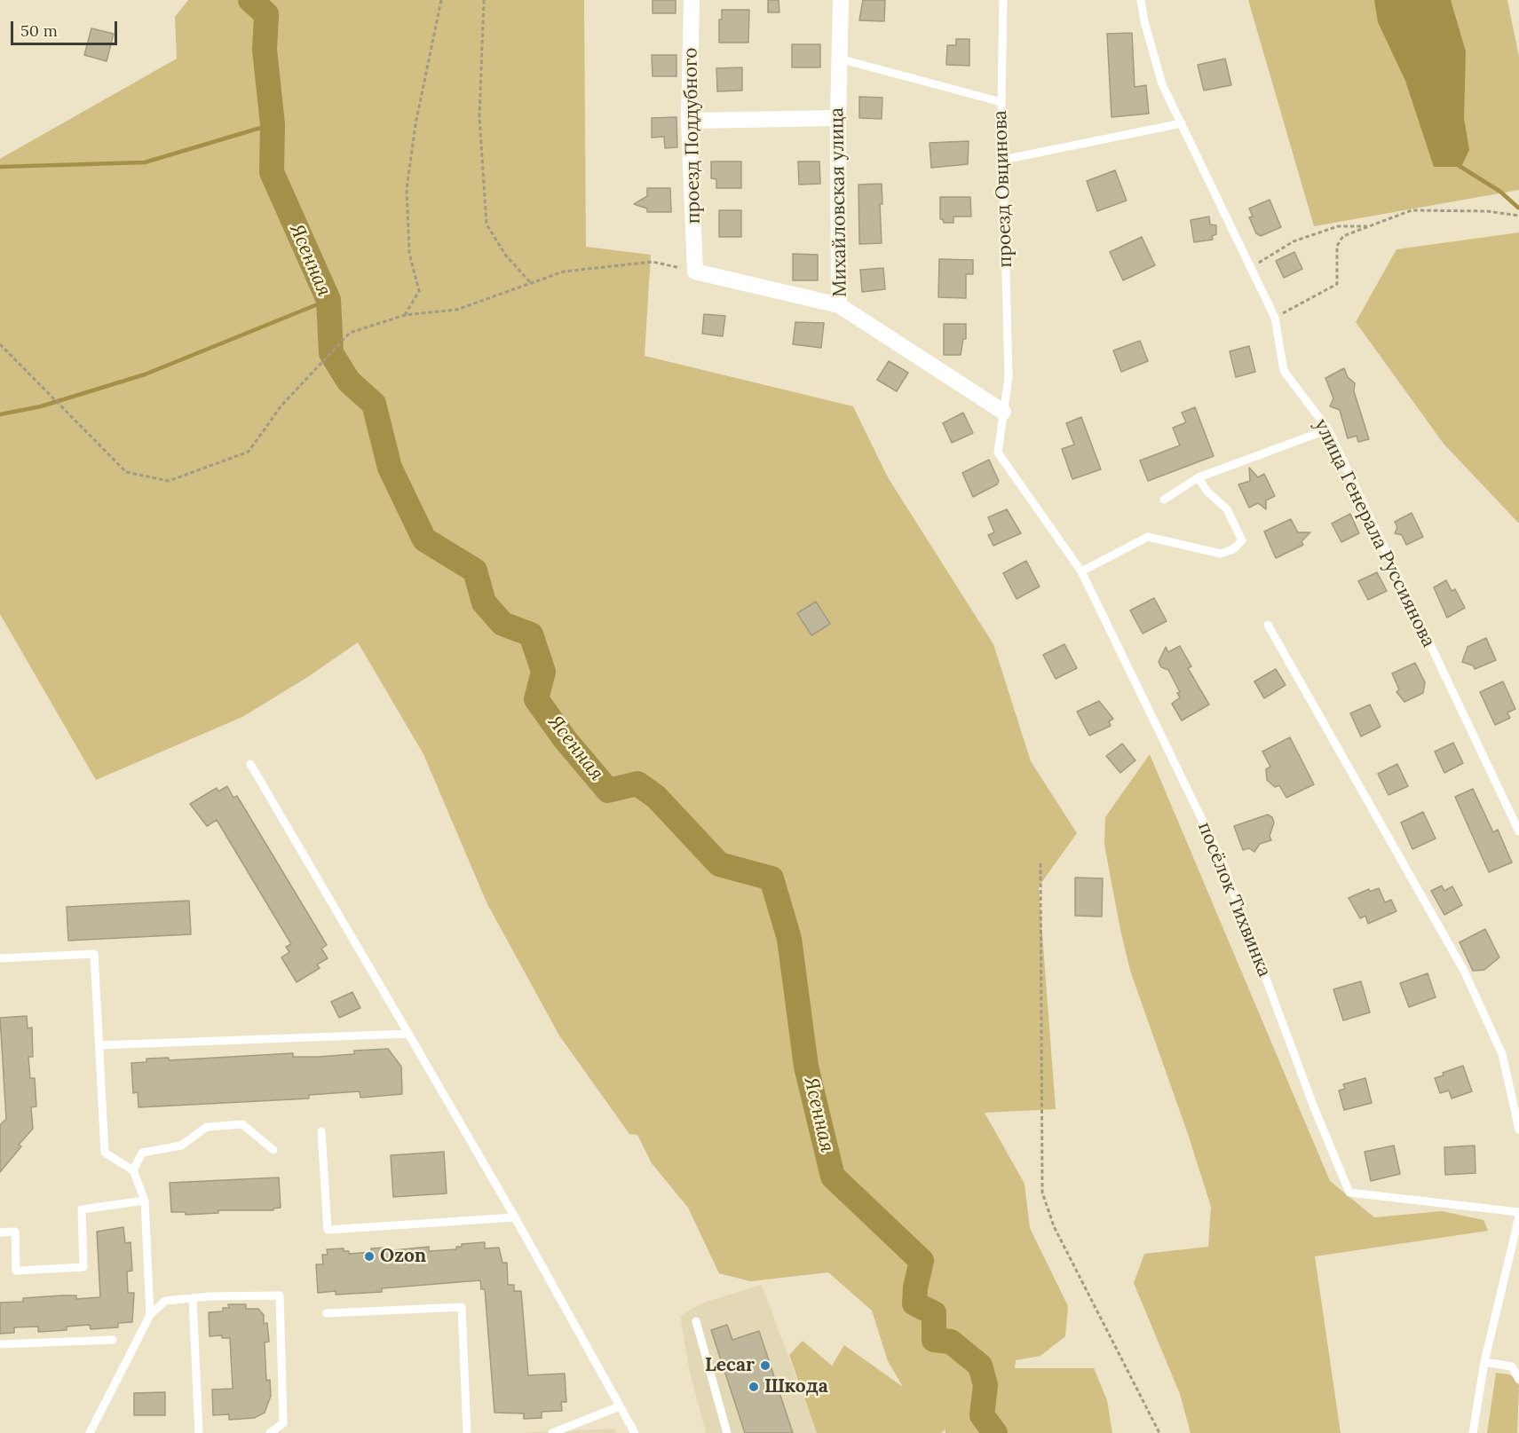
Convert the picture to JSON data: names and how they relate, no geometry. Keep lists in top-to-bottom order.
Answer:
{
  "streets": {
    "street": ["проезд Поддубного", "Михайловская улица"],
    "lane": ["проезд Овцинова", "улица Генерала Руссиянова", "посёлок Тихвинка"]
  },
  "crossings": [
    ["проезд Овцинова", "Михайловская улица"],
    ["проезд Овцинова", "посёлок Тихвинка"],
    ["Михайловская улица", "посёлок Тихвинка"]
  ],
  "water": ["Ясенная"],
  "places": ["Ozon", "Lecar", "Шкода"],
  "scale_bar": "50 m"
}
